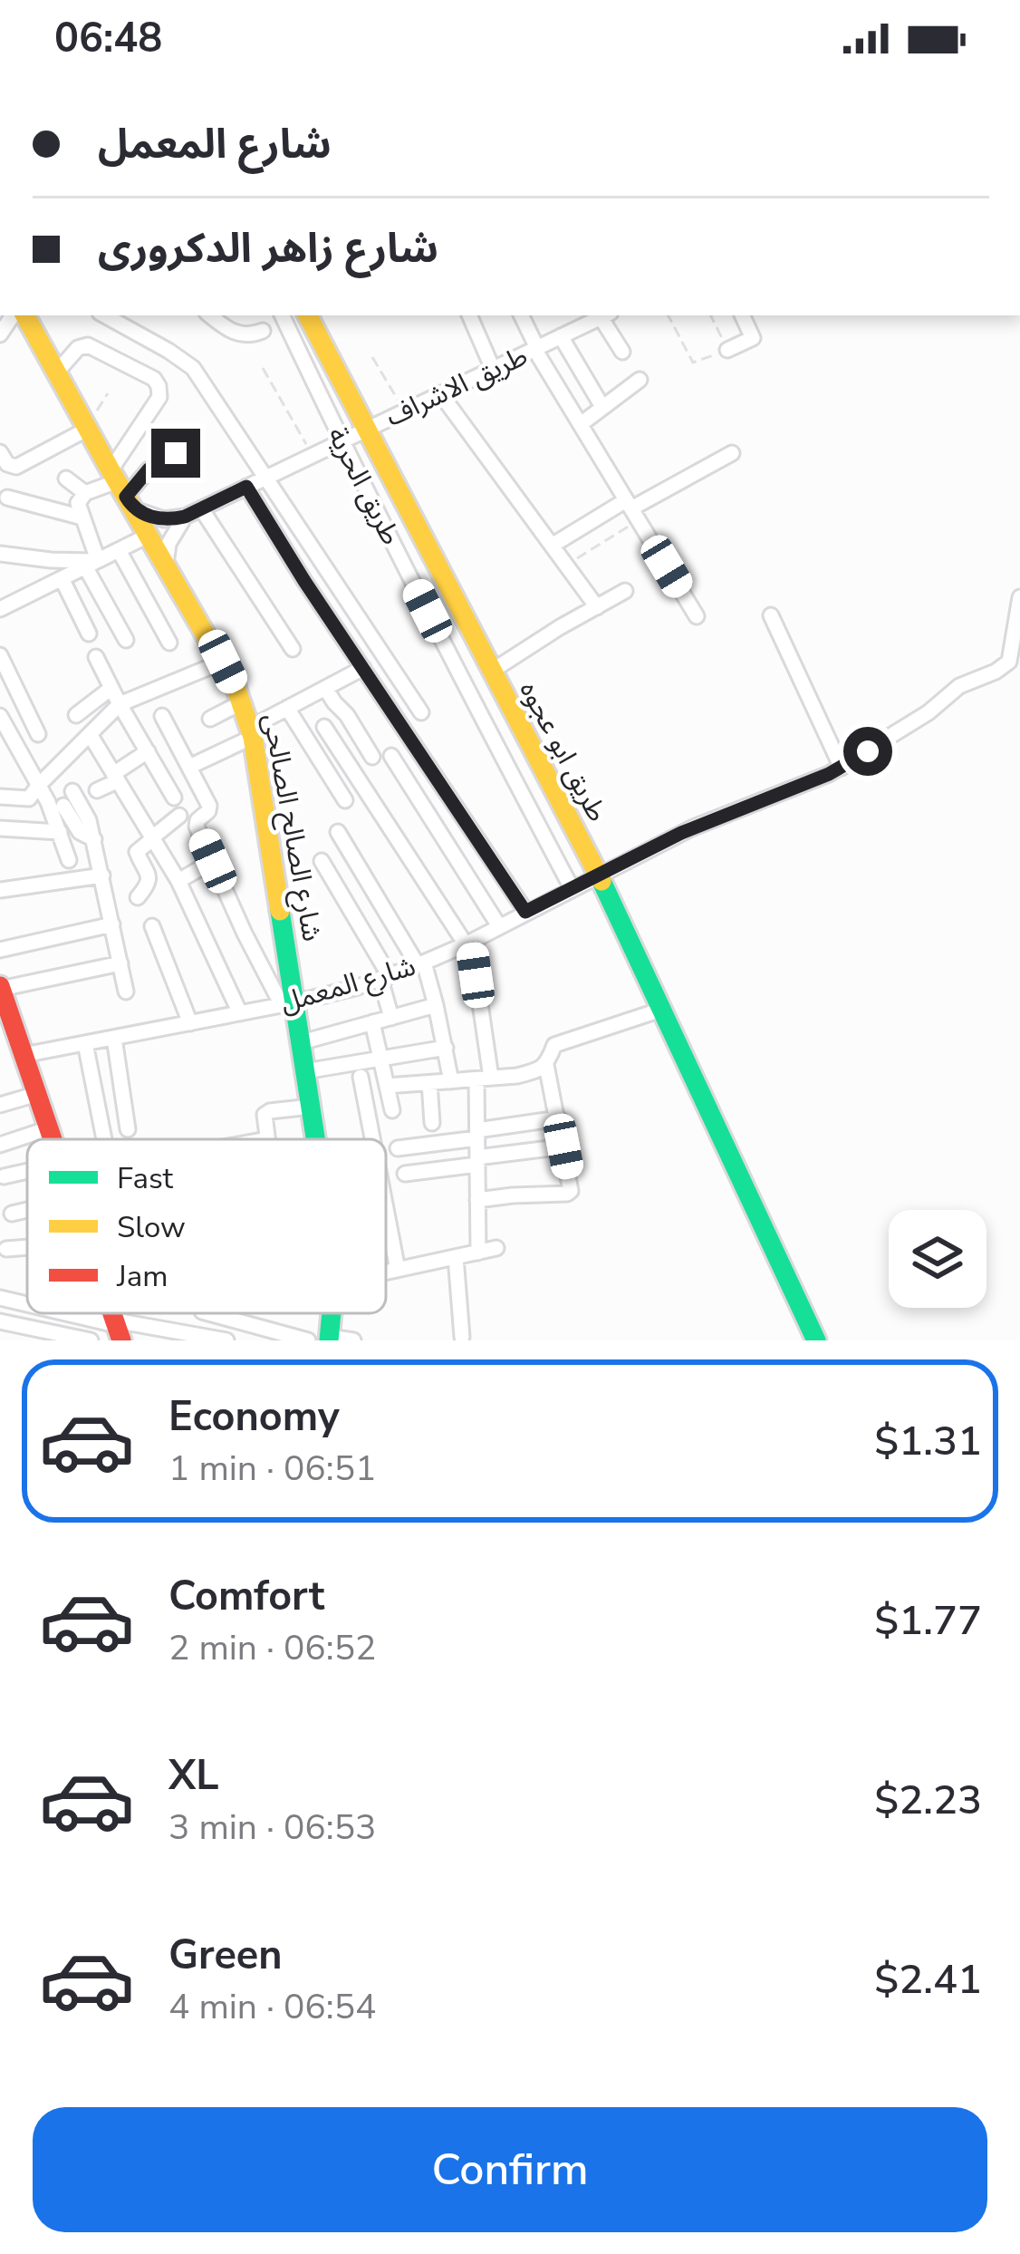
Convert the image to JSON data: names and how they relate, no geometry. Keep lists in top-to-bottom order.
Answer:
{
  "streets": {
    "street": [
      "طريق الاشراف",
      "طريق الحرية",
      "طريق ابو عجوه",
      "شارع الصالح الصالحى",
      "شارع المعمل"
    ]
  },
  "crossings": [
    ["طريق الاشراف", "طريق الحرية"],
    ["طريق الاشراف", "طريق ابو عجوه"],
    ["طريق الحرية", "شارع المعمل"],
    ["طريق ابو عجوه", "شارع المعمل"],
    ["شارع الصالح الصالحى", "شارع المعمل"]
  ],
  "legend": ["Fast", "Slow", "Jam"],
  "page": {
    "status": "06:48",
    "banner": ["شارع المعمل", "شارع زاهر الدكرورى"],
    "list": [
      {
        "name": "Economy",
        "note": "1 min · 06:51",
        "value": "$1.31"
      },
      {
        "name": "Comfort",
        "note": "2 min · 06:52",
        "value": "$1.77"
      },
      {
        "name": "XL",
        "note": "3 min · 06:53",
        "value": "$2.23"
      },
      {
        "name": "Green",
        "note": "4 min · 06:54",
        "value": "$2.41"
      }
    ],
    "buttons": "Confirm"
  }
}
